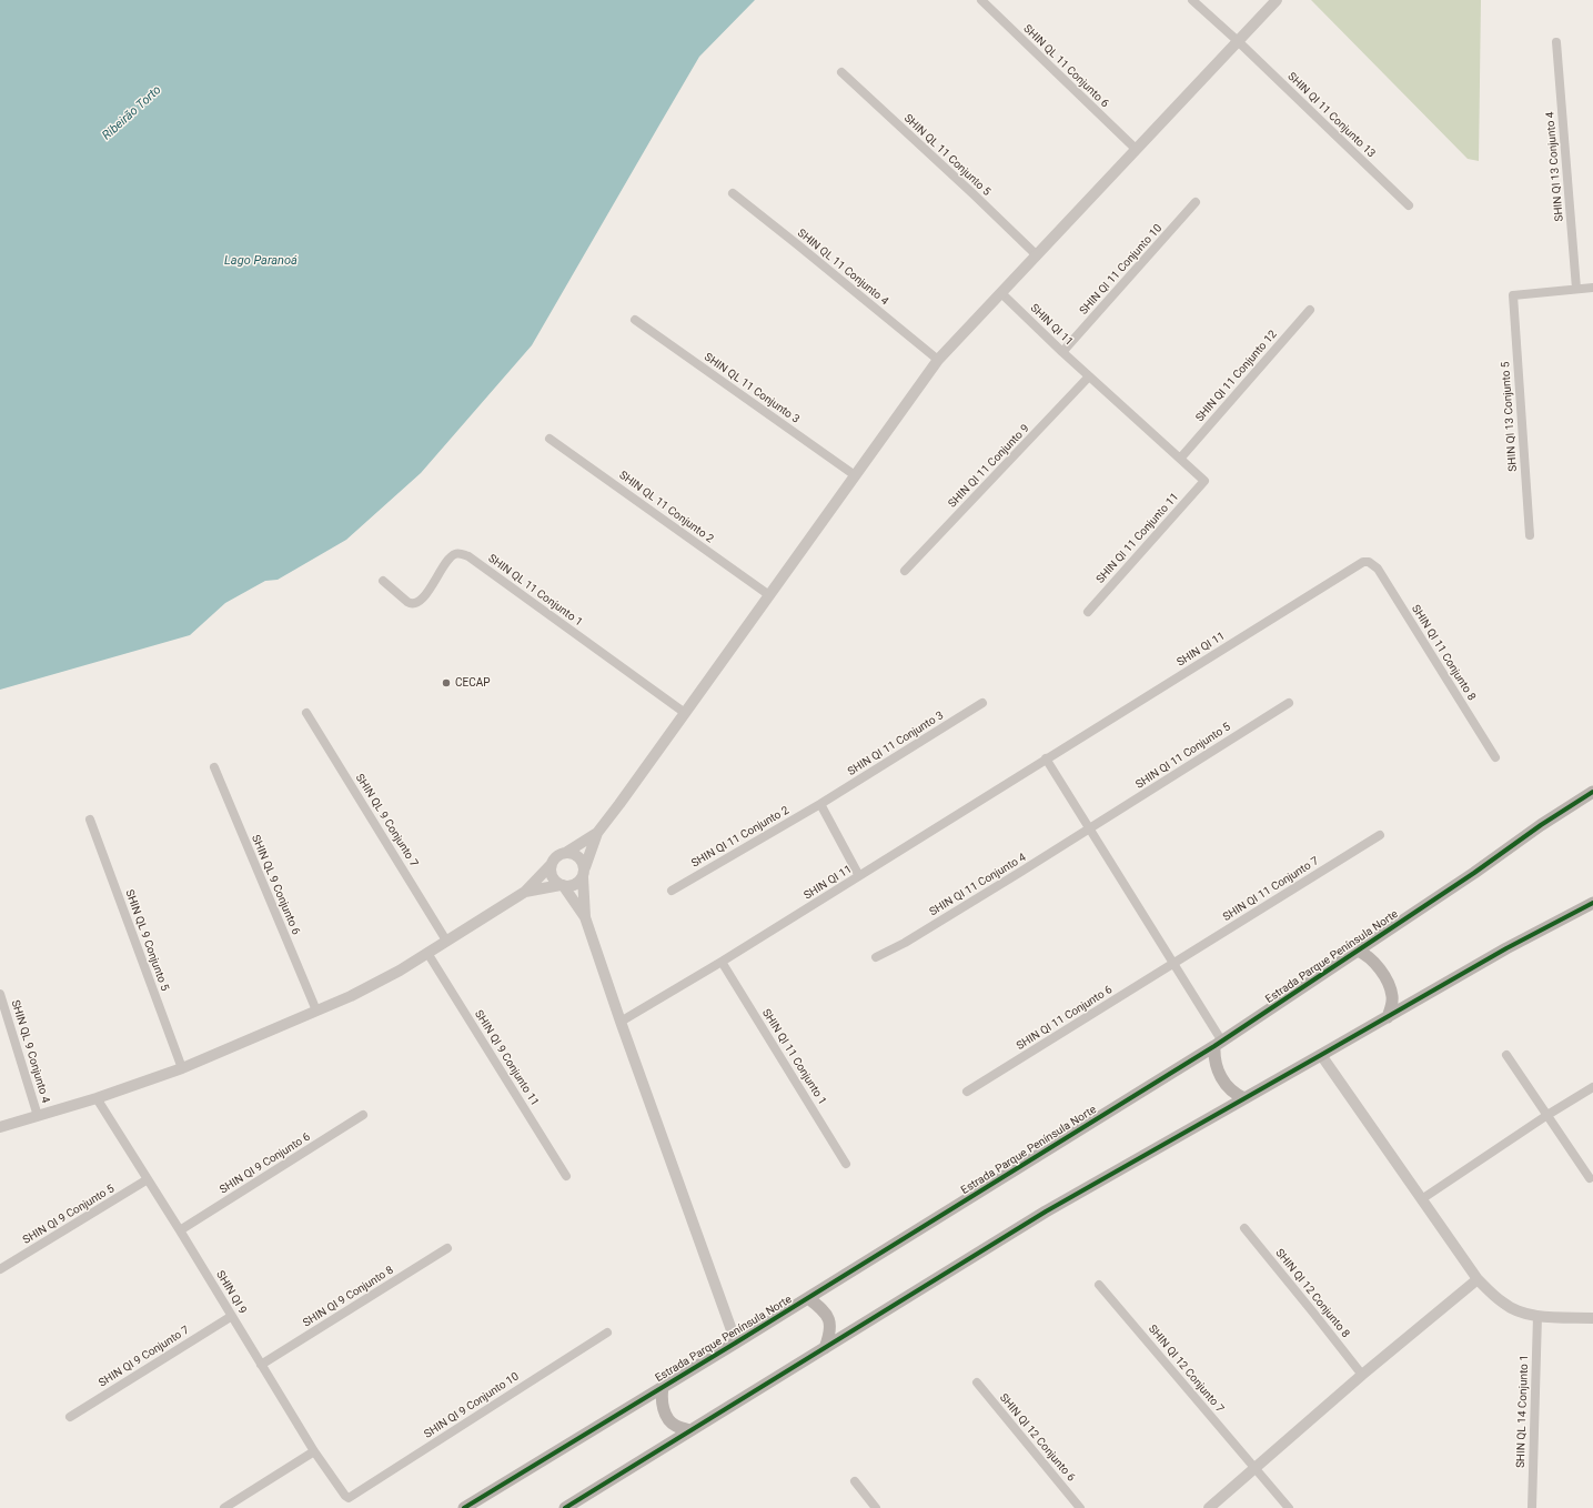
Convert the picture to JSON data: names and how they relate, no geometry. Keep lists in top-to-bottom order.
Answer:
{
  "streets": {
    "main road": ["Estrada Parque Península Norte"],
    "street": [
      "SHIN QL 11 Conjunto 6",
      "SHIN QI 11 Conjunto 13",
      "SHIN QL 11 Conjunto 5",
      "SHIN QI 13 Conjunto 4",
      "SHIN QL 11 Conjunto 4",
      "SHIN QI 11 Conjunto 10",
      "SHIN QI 11",
      "SHIN QI 11 Conjunto 12",
      "SHIN QL 11 Conjunto 3",
      "SHIN QI 13 Conjunto 5",
      "SHIN QI 11 Conjunto 9",
      "SHIN QL 11 Conjunto 2",
      "SHIN QI 11 Conjunto 11",
      "SHIN QL 11 Conjunto 1",
      "SHIN QI 11 Conjunto 8",
      "SHIN QI 11 Conjunto 3",
      "SHIN QI 11 Conjunto 5",
      "SHIN QL 9 Conjunto 7",
      "SHIN QI 11 Conjunto 2",
      "SHIN QL 9 Conjunto 6",
      "SHIN QI 11 Conjunto 4",
      "SHIN QI 11 Conjunto 7",
      "SHIN QL 9 Conjunto 5",
      "SHIN QI 11 Conjunto 6",
      "SHIN QL 9 Conjunto 4",
      "SHIN QI 11 Conjunto 1",
      "SHIN QI 9 Conjunto 11",
      "SHIN QI 9 Conjunto 6",
      "SHIN QI 9 Conjunto 5",
      "SHIN QI 9",
      "SHIN QI 12 Conjunto 8",
      "SHIN QI 9 Conjunto 8",
      "SHIN QI 9 Conjunto 7",
      "SHIN QI 12 Conjunto 7",
      "SHIN QI 9 Conjunto 10",
      "SHIN QL 14 Conjunto 1",
      "SHIN QI 12 Conjunto 6"
    ]
  },
  "crossings": [
    ["SHIN QI 13 Conjunto 4", "SHIN QI 13 Conjunto 5"],
    ["SHIN QI 11 Conjunto 10", "SHIN QI 11"],
    ["SHIN QI 11", "SHIN QI 11 Conjunto 12"],
    ["SHIN QI 11", "SHIN QI 11 Conjunto 9"],
    ["SHIN QI 11", "SHIN QI 11 Conjunto 11"],
    ["SHIN QI 11", "SHIN QI 11 Conjunto 8"],
    ["SHIN QI 11", "SHIN QI 11 Conjunto 1"],
    ["SHIN QI 11 Conjunto 3", "SHIN QI 11 Conjunto 2"],
    ["SHIN QI 11 Conjunto 5", "SHIN QI 11 Conjunto 4"],
    ["SHIN QI 11 Conjunto 7", "SHIN QI 11 Conjunto 6"],
    ["SHIN QI 9 Conjunto 6", "SHIN QI 9"],
    ["SHIN QI 9 Conjunto 5", "SHIN QI 9"],
    ["SHIN QI 9", "SHIN QI 9 Conjunto 8"],
    ["SHIN QI 9", "SHIN QI 9 Conjunto 7"],
    ["SHIN QI 9", "SHIN QI 9 Conjunto 10"]
  ],
  "water": ["Ribeirão Torto", "Lago Paranoá"],
  "places": ["CECAP"]
}
